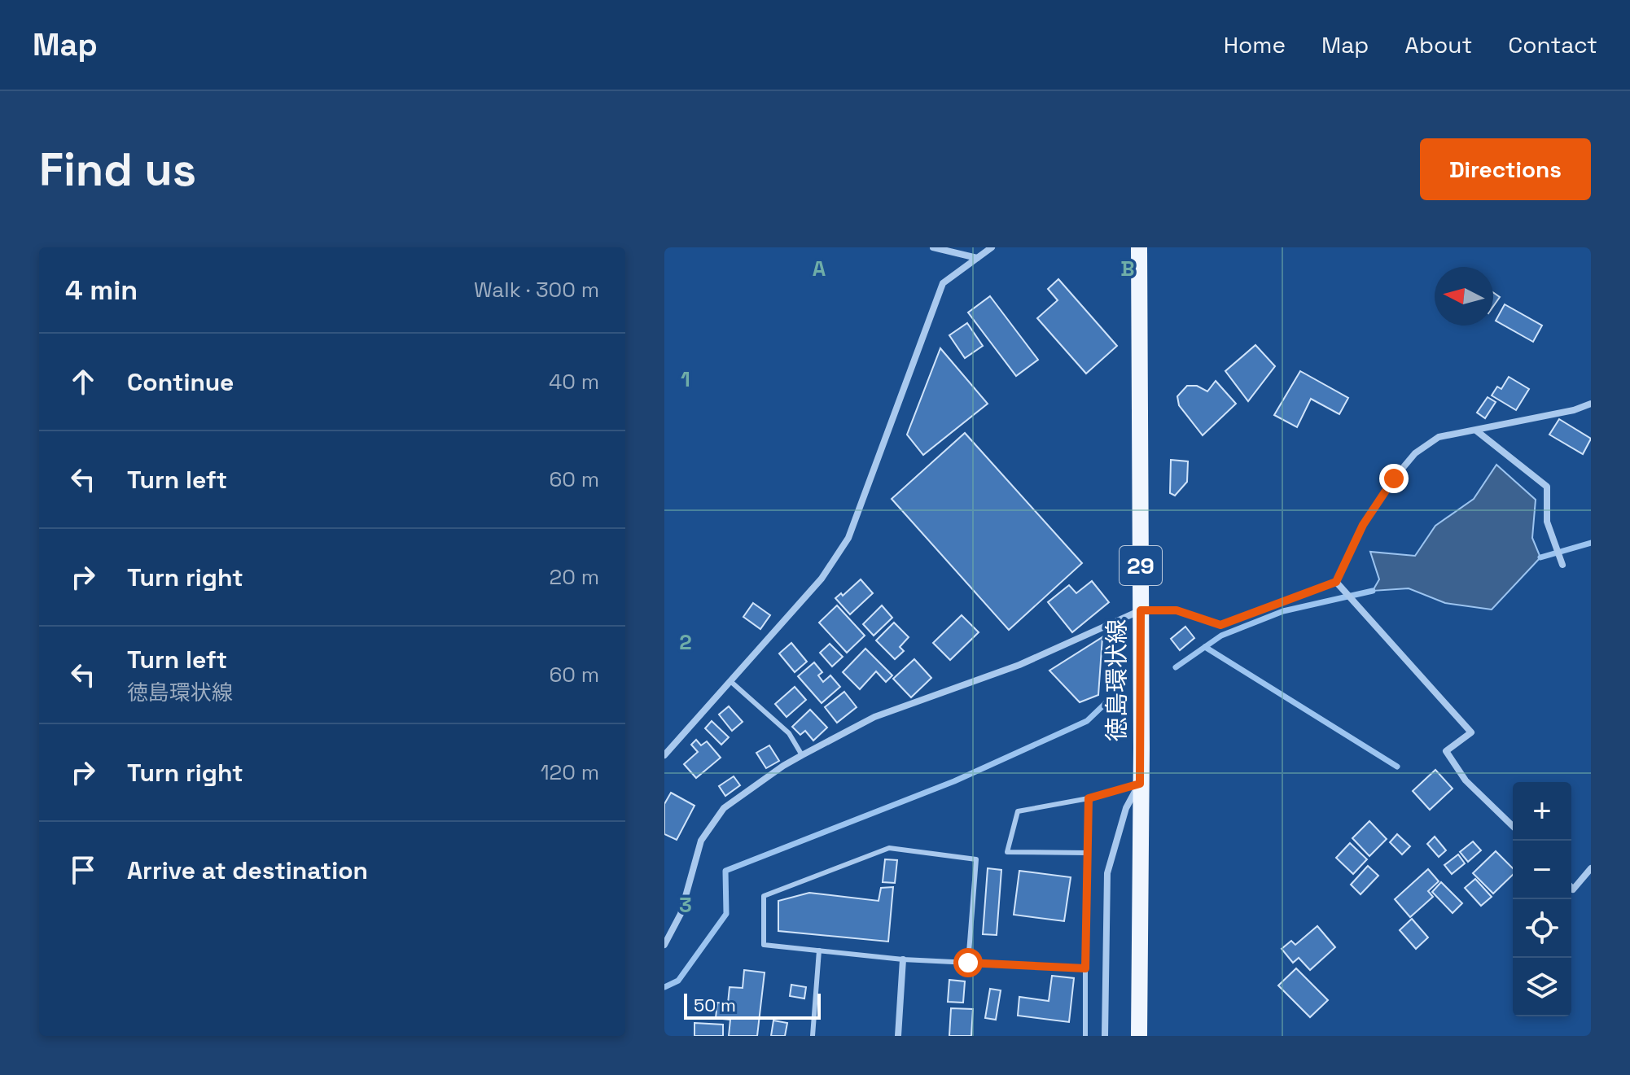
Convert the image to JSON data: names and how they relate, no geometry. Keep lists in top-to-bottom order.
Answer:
{
  "streets": {
    "main road": ["29", "徳島環状線"]
  },
  "scale_bar": "50 m",
  "north": "left",
  "page": {
    "header": "Map",
    "nav": [
      "Home",
      "Map",
      "About",
      "Contact"
    ],
    "buttons": "Directions",
    "title": "Find us",
    "heading": ["4 min", "Walk · 300 m"],
    "list": [
      ["Continue", "40 m"],
      ["Turn left", "60 m"],
      ["Turn right", "20 m"],
      ["Turn left", "徳島環状線", "60 m"],
      ["Turn right", "120 m"],
      "Arrive at destination"
    ],
    "map_buttons": ["+", "−"],
    "scale": "50 m"
  },
  "grid": {
    "columns": ["A", "B"],
    "rows": ["1", "2", "3"]
  }
}
